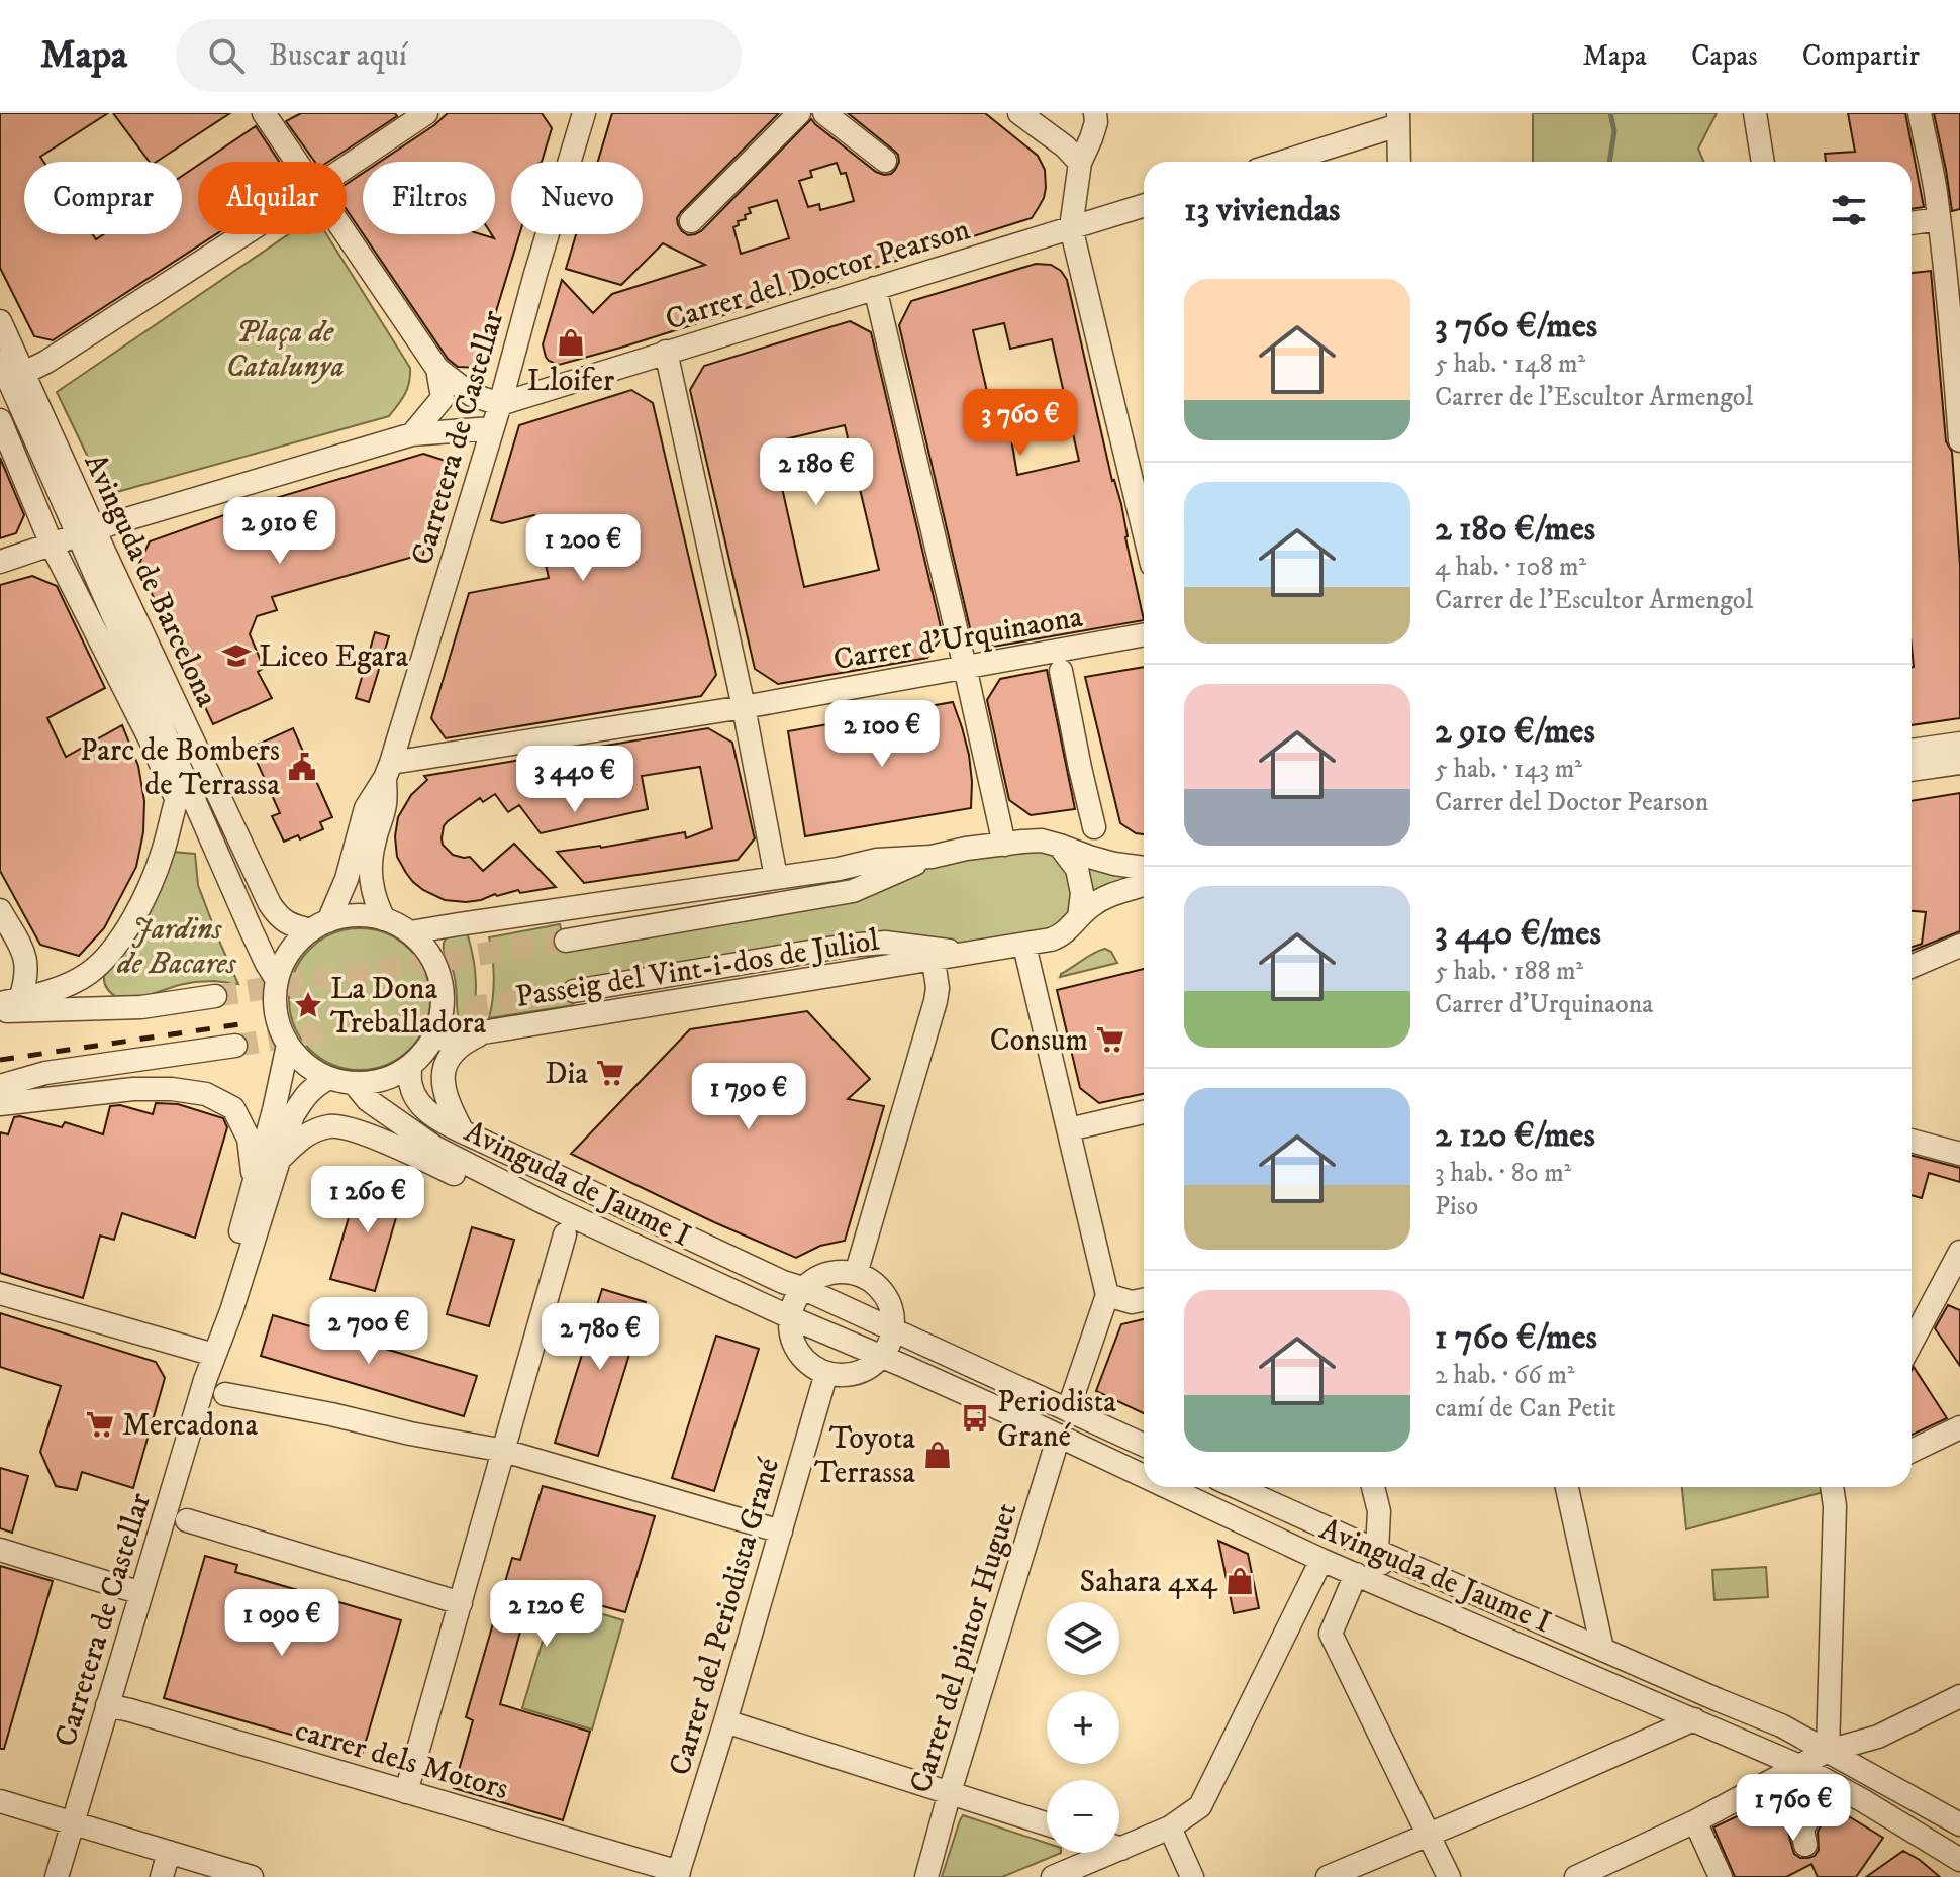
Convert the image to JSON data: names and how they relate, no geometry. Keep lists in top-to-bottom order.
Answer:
{
  "streets": {
    "street": [
      "Carrer del Doctor Pearson",
      "Carretera de Castellar",
      "Avinguda de Barcelona",
      "Carrer d'Urquinaona",
      "Passeig del Vint-i-dos de Juliol",
      "Avinguda de Jaume I",
      "Carrer del Periodista Grané",
      "Carrer del pintor Huguet",
      "carrer dels Motors"
    ]
  },
  "crossings": [
    ["Carrer del Doctor Pearson", "Carretera de Castellar"],
    ["Carretera de Castellar", "Avinguda de Barcelona"],
    ["Carretera de Castellar", "Carrer d'Urquinaona"],
    ["Carretera de Castellar", "Passeig del Vint-i-dos de Juliol"],
    ["Carretera de Castellar", "Avinguda de Jaume I"],
    ["Carretera de Castellar", "carrer dels Motors"],
    ["Avinguda de Barcelona", "Passeig del Vint-i-dos de Juliol"],
    ["Avinguda de Barcelona", "Avinguda de Jaume I"],
    ["Passeig del Vint-i-dos de Juliol", "Avinguda de Jaume I"],
    ["Avinguda de Jaume I", "Carrer del pintor Huguet"],
    ["Carrer del Periodista Grané", "carrer dels Motors"]
  ],
  "parks": ["Plaça de Catalunya", "Jardins de Bacares"],
  "places": {
    "shop": ["Lloifer", "Toyota Terrassa", "Sahara 4x4"],
    "school or university": ["Liceo Egara"],
    "public building": ["Parc de Bombers de Terrassa"],
    "place": ["La Dona Treballadora"],
    "supermarket": ["Consum", "Dia", "Mercadona"],
    "bus stop": ["Periodista Grané"]
  },
  "page": {
    "header": "Mapa",
    "search": "Buscar aquí",
    "nav": ["Mapa", "Capas", "Compartir"],
    "chip": [
      "Comprar",
      "Alquilar",
      "Filtros",
      "Nuevo"
    ],
    "heading": "13 viviendas",
    "list": [
      {
        "name": "3 760 €/mes",
        "note": "5 hab. · 148 m² · Carrer de l'Escultor Armengol"
      },
      {
        "name": "2 180 €/mes",
        "note": "4 hab. · 108 m² · Carrer de l'Escultor Armengol"
      },
      {
        "name": "2 910 €/mes",
        "note": "5 hab. · 143 m² · Carrer del Doctor Pearson"
      },
      {
        "name": "3 440 €/mes",
        "note": "5 hab. · 188 m² · Carrer d'Urquinaona"
      },
      {
        "name": "2 120 €/mes",
        "note": "3 hab. · 80 m² · Piso"
      },
      {
        "name": "1 760 €/mes",
        "note": "2 hab. · 66 m² · camí de Can Petit"
      }
    ],
    "price": [
      "3 760 €",
      "2 180 €",
      "2 910 €",
      "1 200 €",
      "2 100 €",
      "3 440 €",
      "1 790 €",
      "1 260 €",
      "2 700 €",
      "2 780 €",
      "2 120 €",
      "1 090 €",
      "1 760 €"
    ],
    "map_buttons": ["+", "−"]
  }
}
